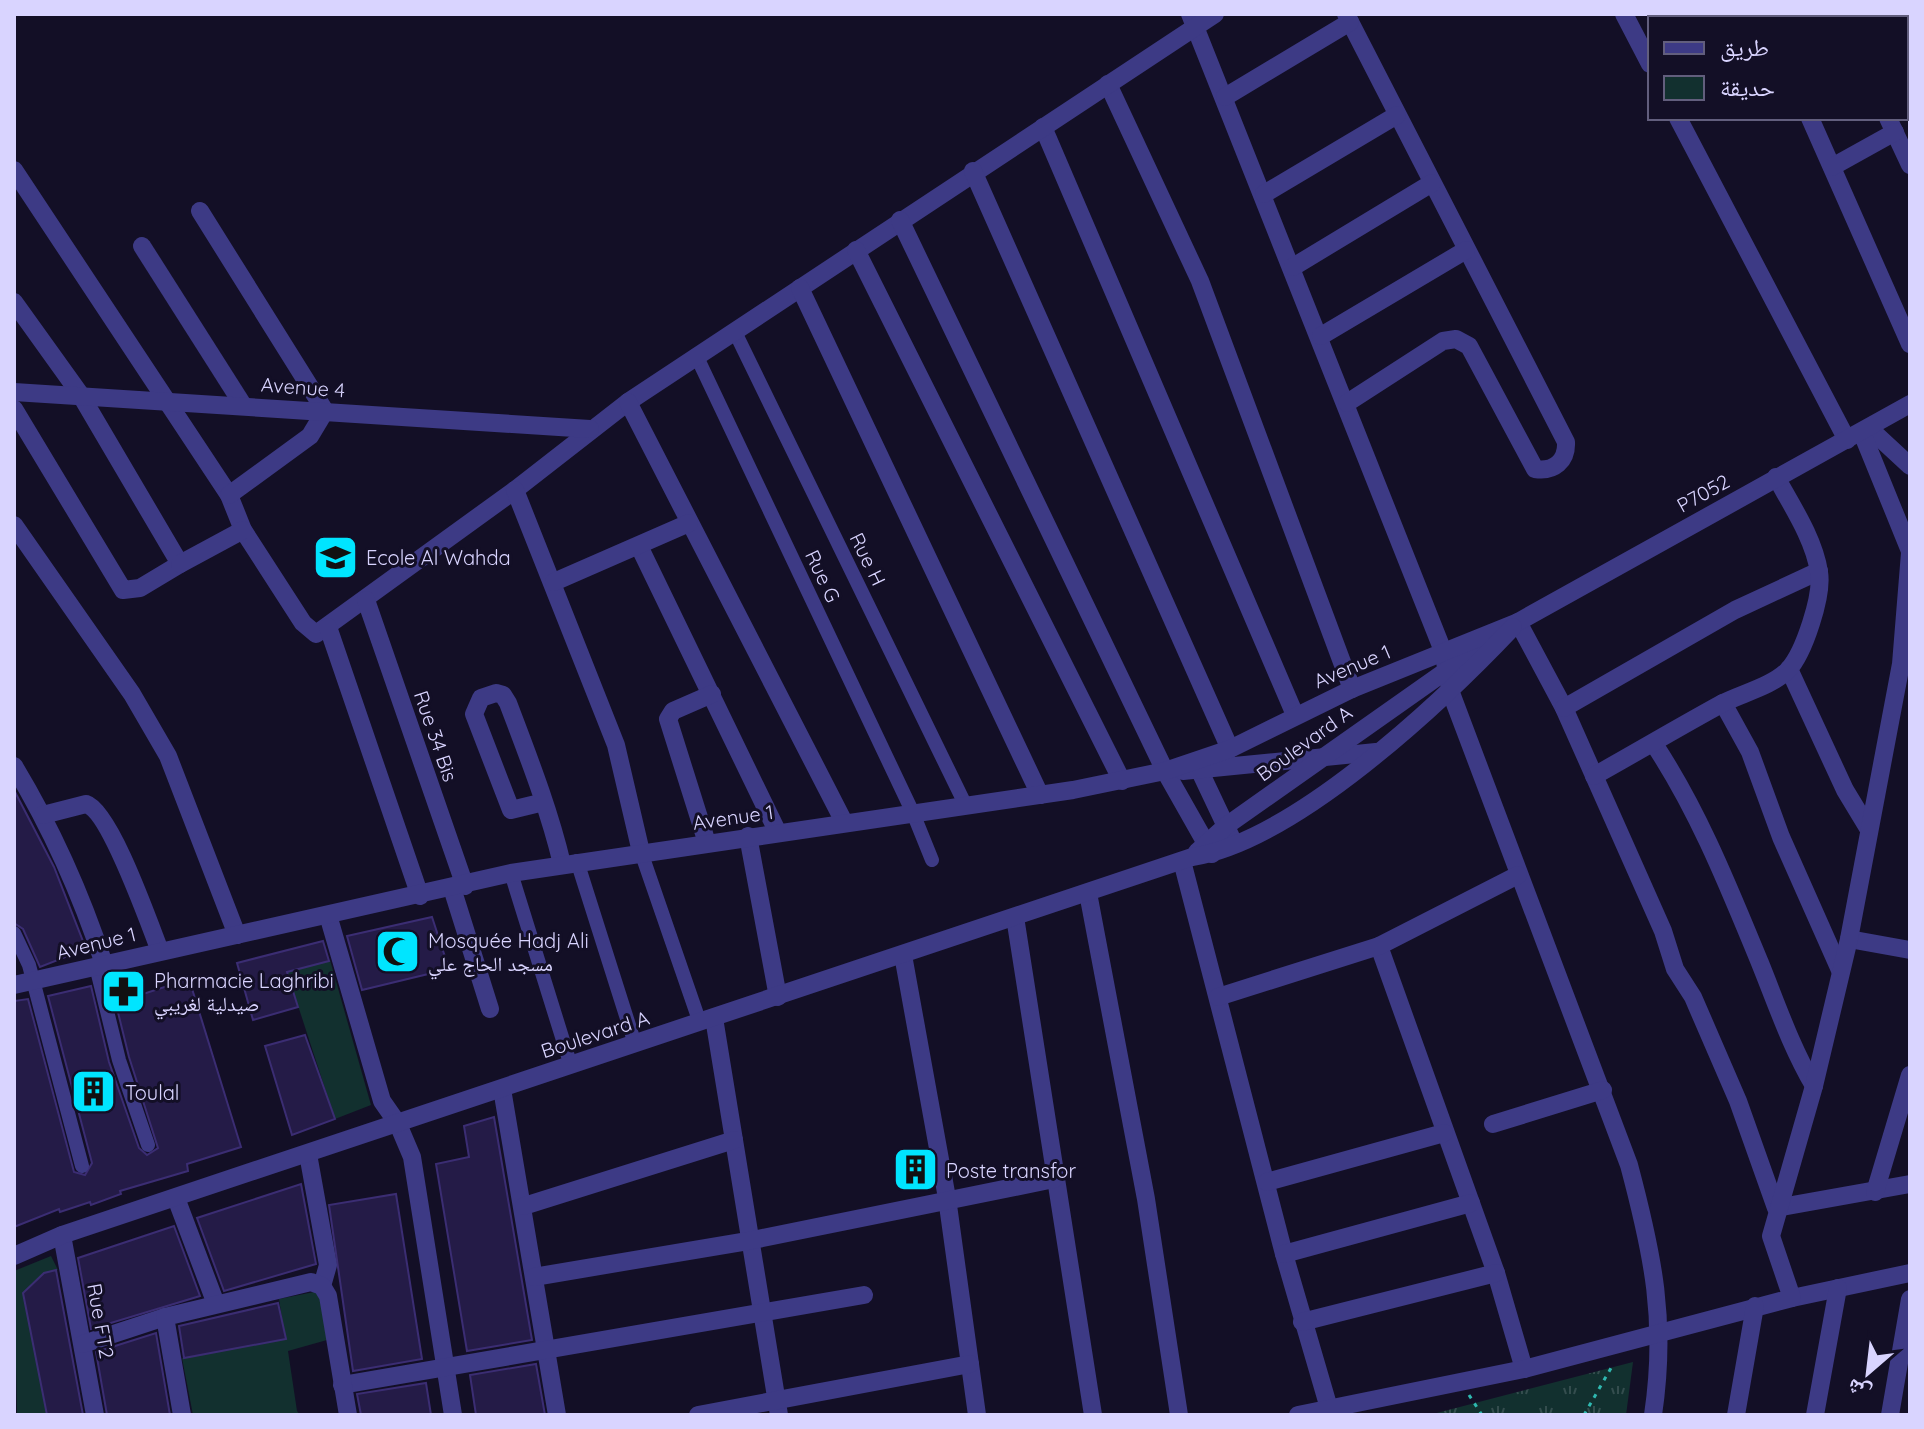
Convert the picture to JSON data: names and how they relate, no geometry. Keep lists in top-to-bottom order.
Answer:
{
  "streets": {
    "street": [
      "Avenue 4",
      "P7052",
      "Rue H",
      "Rue G",
      "Avenue 1",
      "Rue 34 Bis",
      "Boulevard A",
      "Rue FT2"
    ]
  },
  "crossings": [
    ["P7052", "Avenue 1"],
    ["P7052", "Boulevard A"],
    ["Rue H", "Avenue 1"],
    ["Rue G", "Avenue 1"],
    ["Avenue 1", "Rue 34 Bis"],
    ["Avenue 1", "Boulevard A"],
    ["Boulevard A", "Rue FT2"]
  ],
  "places": {
    "school or university": ["Ecole Al Wahda"],
    "mosque": ["Mosquée Hadj Ali مسجد الحاج علي"],
    "pharmacy": ["Pharmacie Laghribi صيدلية لغريبي"],
    "building": ["Toulal", "Poste transfor"]
  },
  "legend": ["طريق", "حديقة"],
  "north": "bottom left"
}
